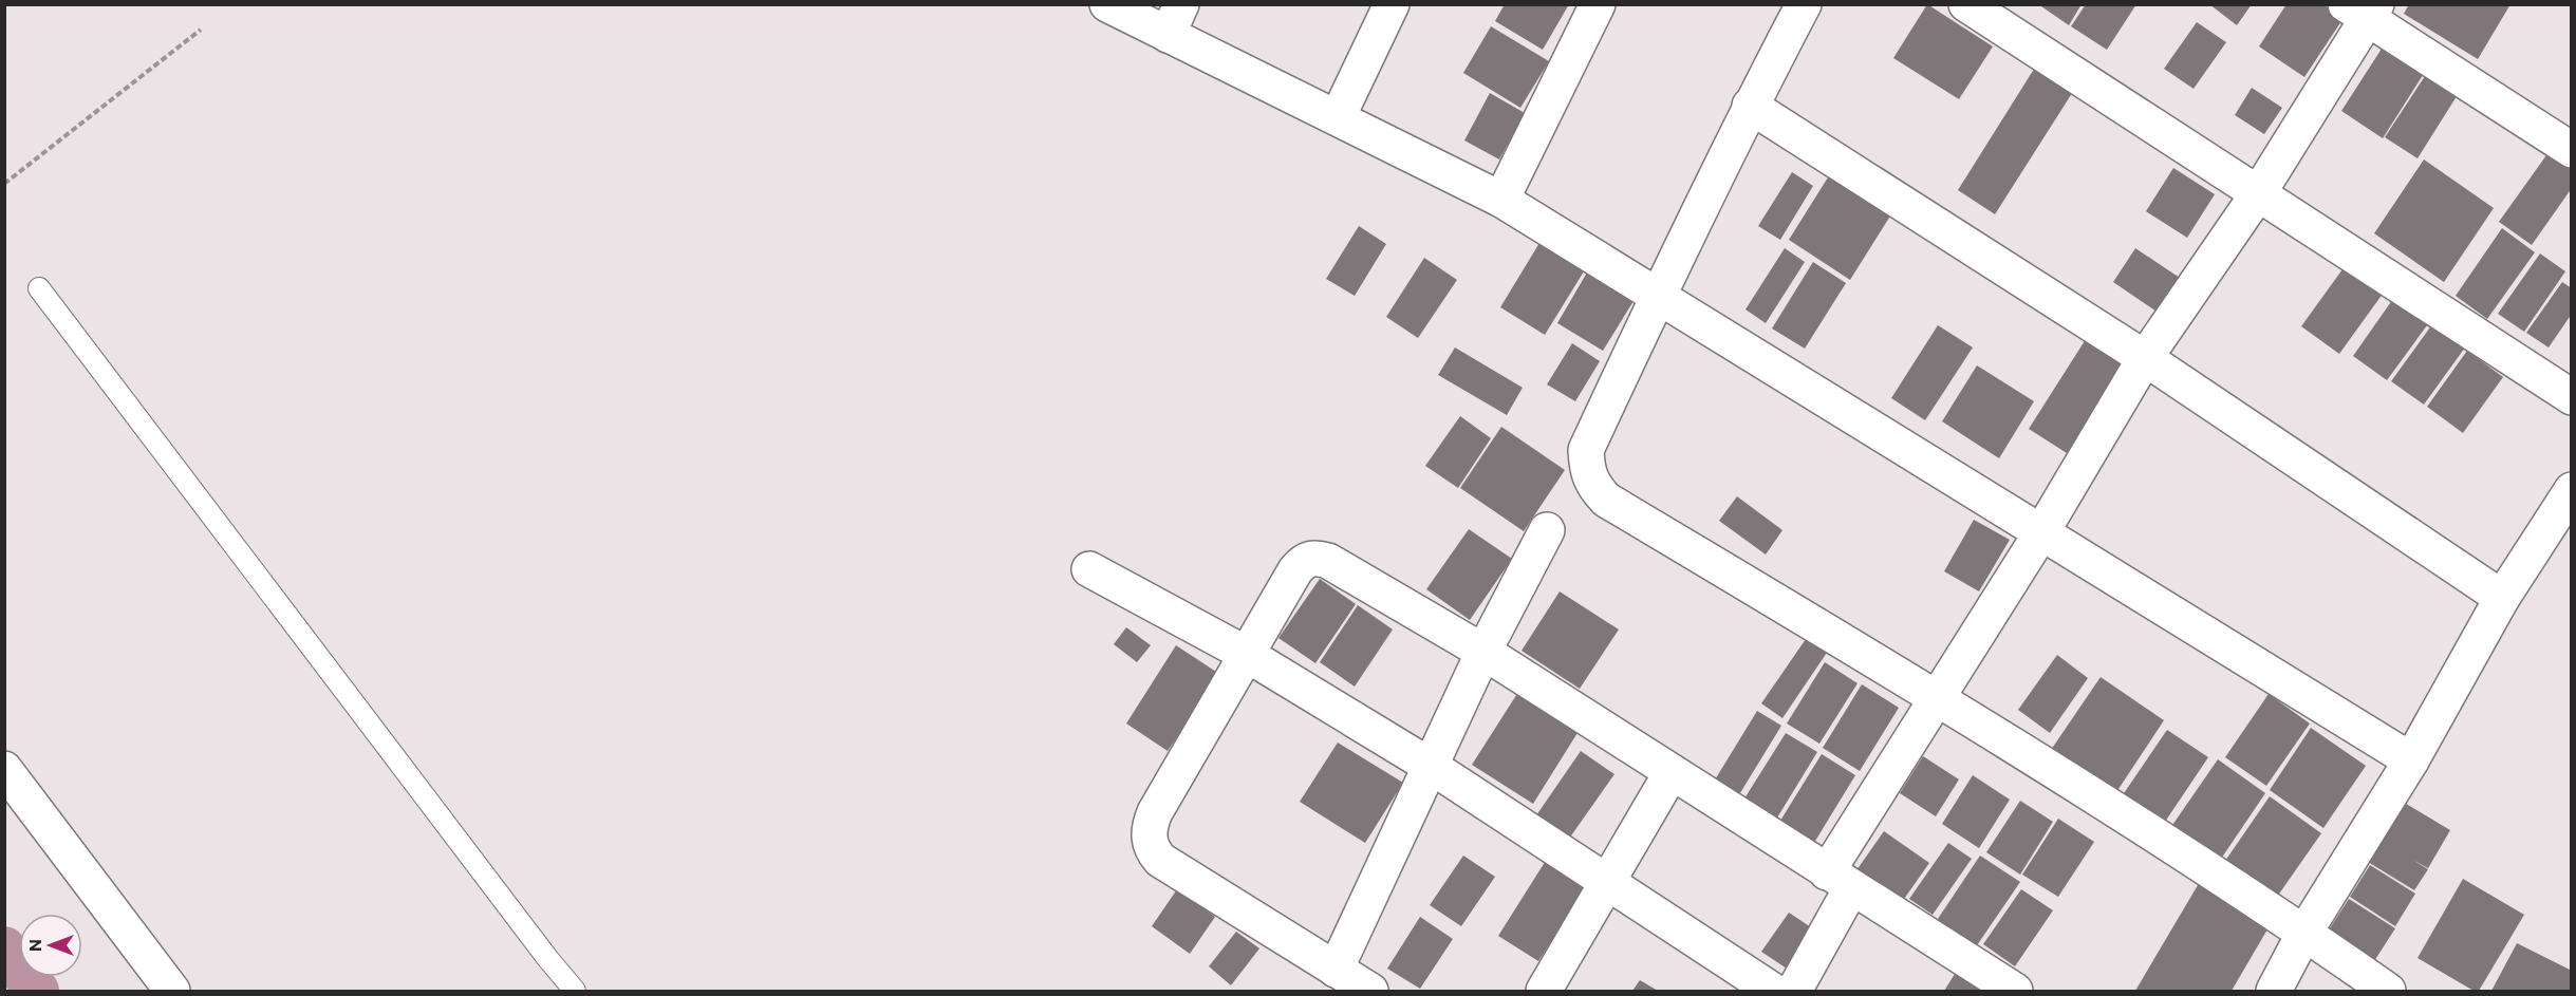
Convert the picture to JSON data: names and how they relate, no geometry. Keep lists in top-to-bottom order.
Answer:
{
  "north": "left"
}
